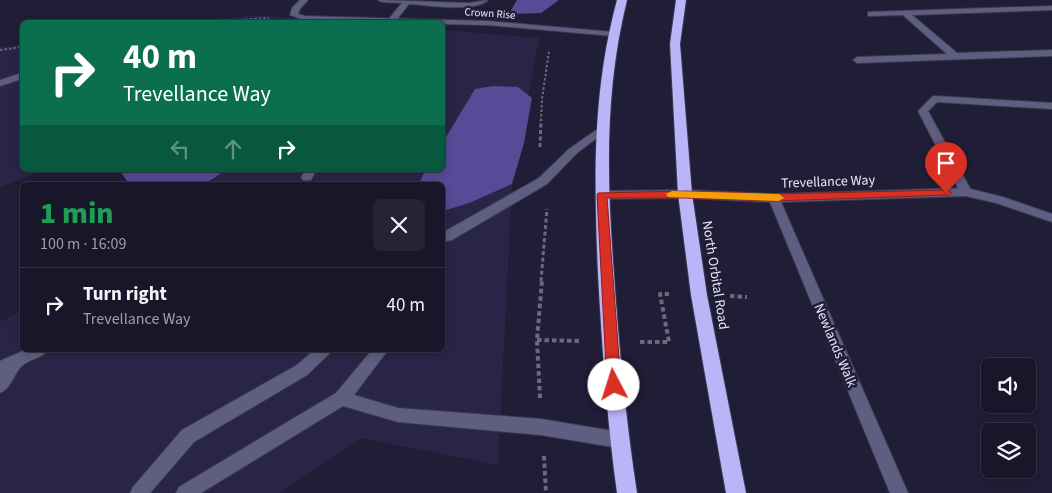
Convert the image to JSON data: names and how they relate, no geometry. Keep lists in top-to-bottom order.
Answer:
{
  "streets": {
    "highway": ["North Orbital Road"],
    "street": ["Crown Rise", "Trevellance Way", "Newlands Walk"]
  },
  "crossings": [
    ["Trevellance Way", "North Orbital Road"],
    ["Trevellance Way", "Newlands Walk"]
  ],
  "page": {
    "turn": ["40 m", "Trevellance Way"],
    "heading": ["1 min", "100 m · 16:09"],
    "list": [
      {
        "name": "Turn right",
        "note": "Trevellance Way",
        "value": "40 m"
      }
    ]
  }
}
